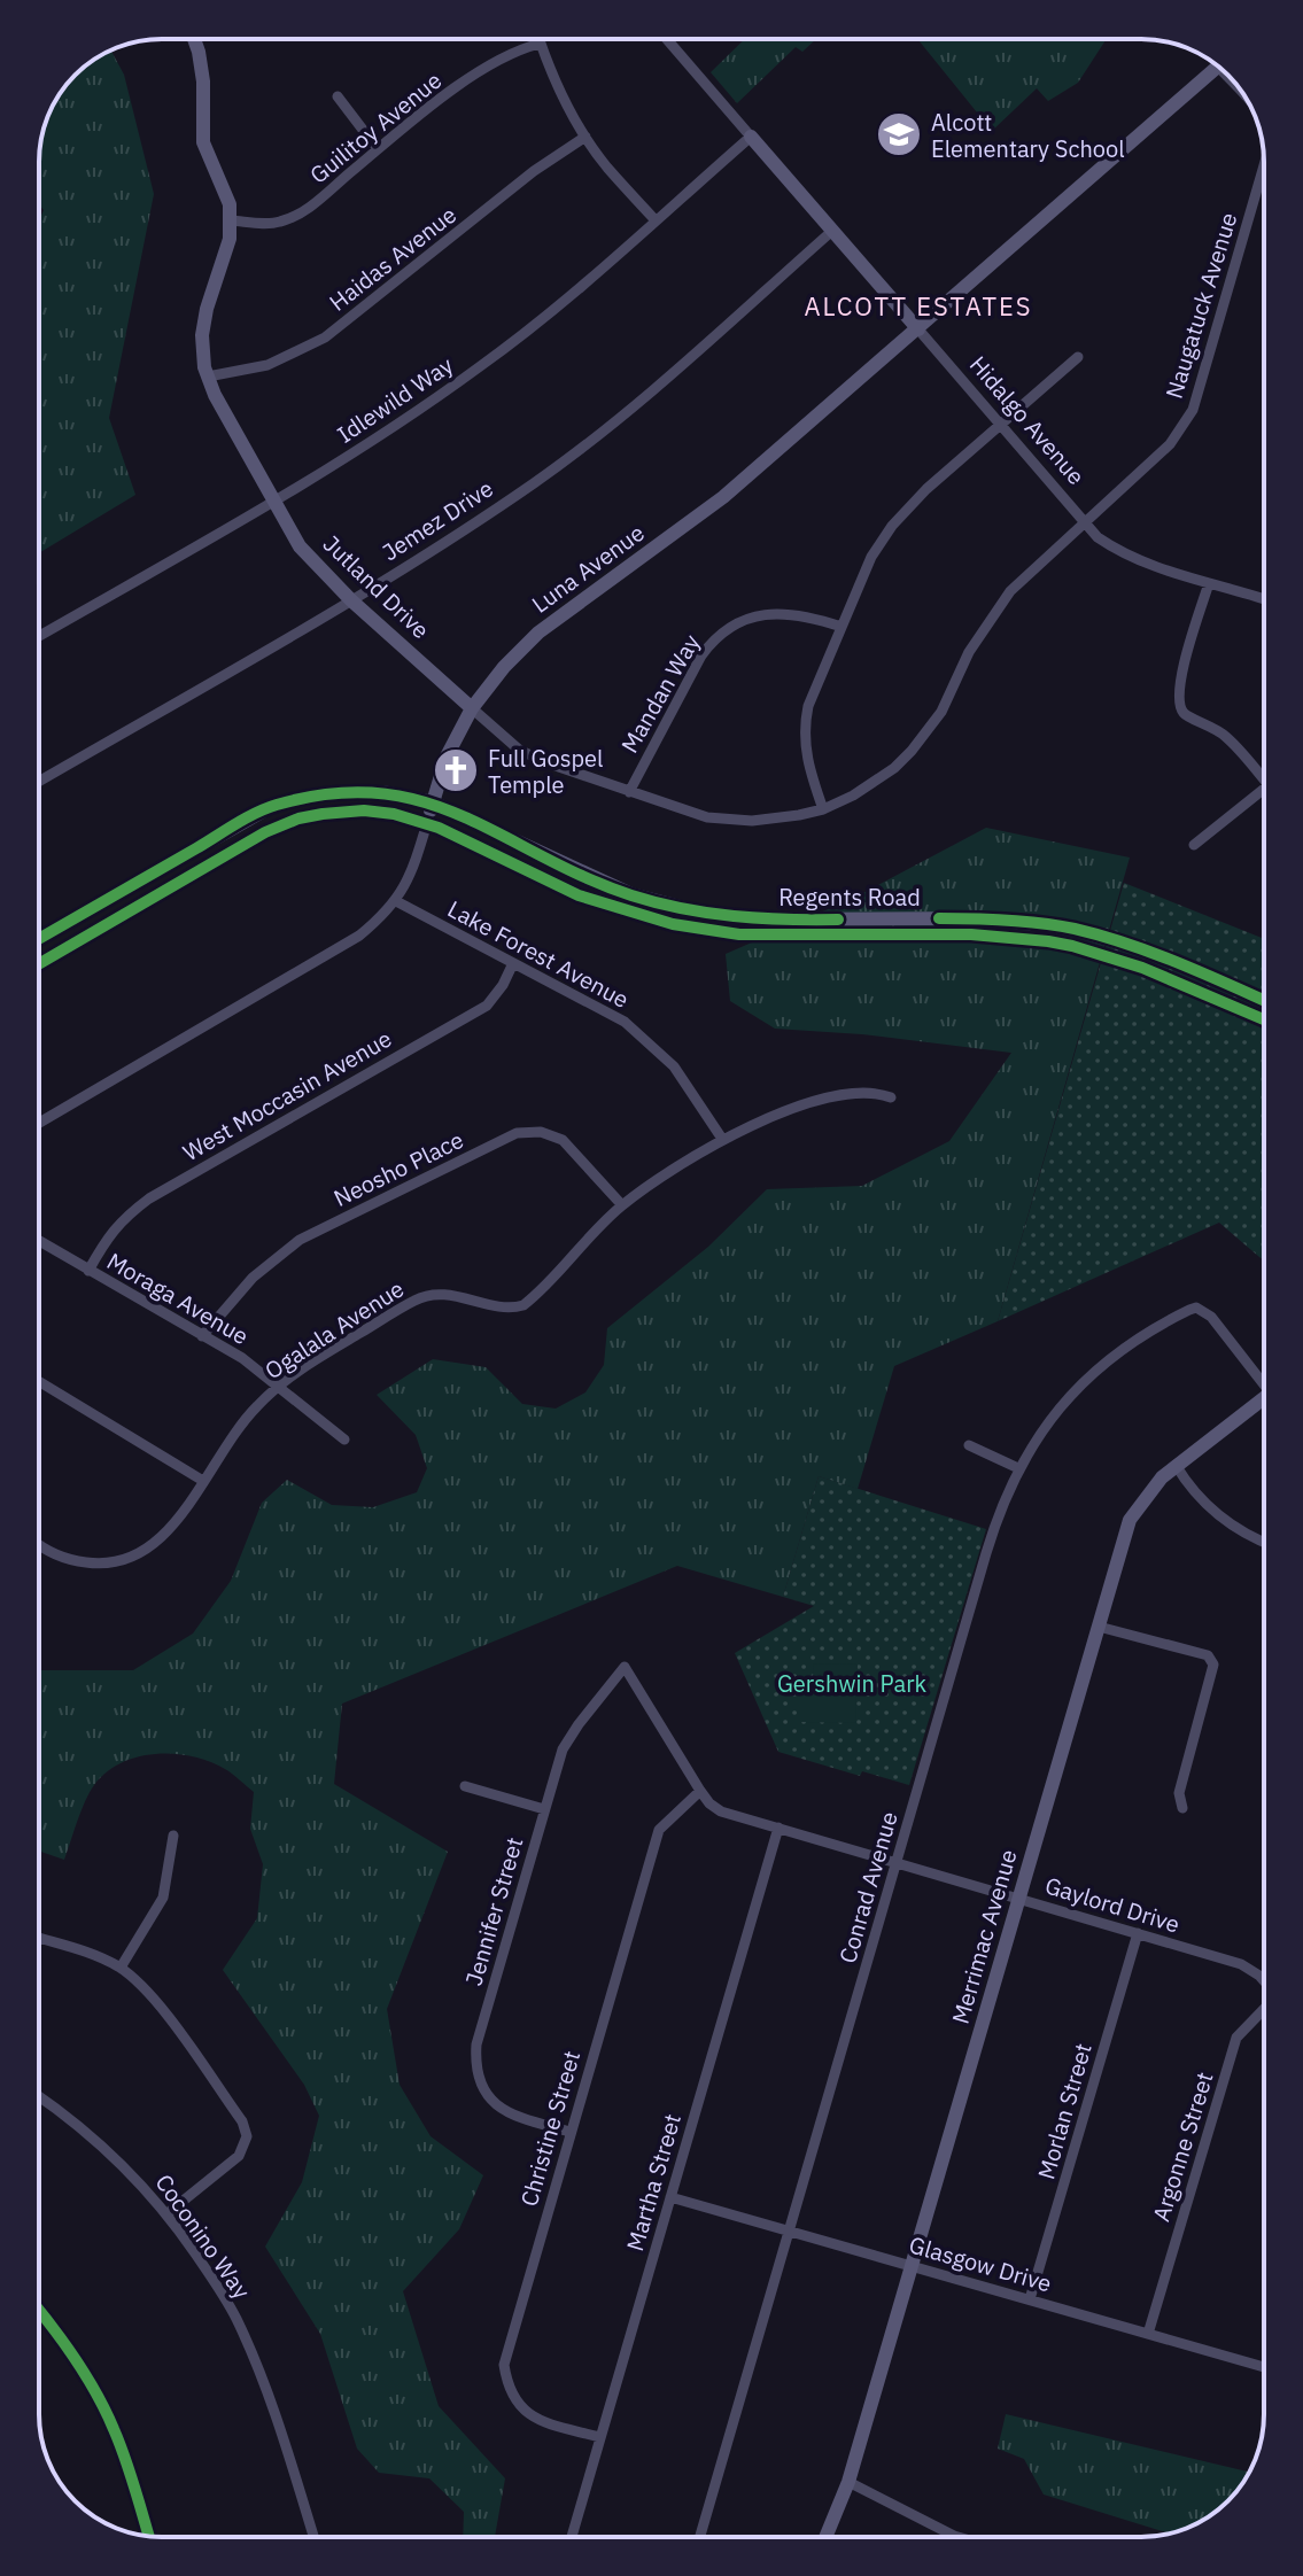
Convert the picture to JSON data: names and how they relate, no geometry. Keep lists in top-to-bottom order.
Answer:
{
  "streets": {
    "street": [
      "Guilitoy Avenue",
      "Haidas Avenue",
      "Naugatuck Avenue",
      "Idlewild Way",
      "Hidalgo Avenue",
      "Jemez Drive",
      "Luna Avenue",
      "Jutland Drive",
      "Mandan Way",
      "Regents Road",
      "Lake Forest Avenue",
      "West Moccasin Avenue",
      "Neosho Place",
      "Moraga Avenue",
      "Ogalala Avenue",
      "Conrad Avenue",
      "Gaylord Drive",
      "Jennifer Street",
      "Merrimac Avenue",
      "Morlan Street",
      "Christine Street",
      "Argonne Street",
      "Martha Street",
      "Coconino Way",
      "Glasgow Drive"
    ]
  },
  "crossings": [
    ["Guilitoy Avenue", "Jutland Drive"],
    ["Haidas Avenue", "Jutland Drive"],
    ["Naugatuck Avenue", "Hidalgo Avenue"],
    ["Naugatuck Avenue", "Jutland Drive"],
    ["Idlewild Way", "Hidalgo Avenue"],
    ["Idlewild Way", "Jutland Drive"],
    ["Hidalgo Avenue", "Jemez Drive"],
    ["Hidalgo Avenue", "Luna Avenue"],
    ["Jemez Drive", "Jutland Drive"],
    ["Luna Avenue", "Jutland Drive"],
    ["Luna Avenue", "Regents Road"],
    ["Luna Avenue", "Lake Forest Avenue"],
    ["Jutland Drive", "Mandan Way"],
    ["Lake Forest Avenue", "West Moccasin Avenue"],
    ["Lake Forest Avenue", "Ogalala Avenue"],
    ["West Moccasin Avenue", "Moraga Avenue"],
    ["Neosho Place", "Moraga Avenue"],
    ["Neosho Place", "Ogalala Avenue"],
    ["Moraga Avenue", "Ogalala Avenue"],
    ["Conrad Avenue", "Gaylord Drive"],
    ["Conrad Avenue", "Glasgow Drive"],
    ["Gaylord Drive", "Jennifer Street"],
    ["Gaylord Drive", "Merrimac Avenue"],
    ["Gaylord Drive", "Morlan Street"],
    ["Gaylord Drive", "Christine Street"],
    ["Gaylord Drive", "Martha Street"],
    ["Jennifer Street", "Christine Street"],
    ["Merrimac Avenue", "Glasgow Drive"],
    ["Morlan Street", "Glasgow Drive"],
    ["Christine Street", "Martha Street"],
    ["Argonne Street", "Glasgow Drive"],
    ["Martha Street", "Glasgow Drive"]
  ],
  "districts": ["ALCOTT ESTATES"],
  "parks": ["Gershwin Park"],
  "places": {
    "school or university": ["Alcott Elementary School"],
    "church": ["Full Gospel Temple"]
  }
}
